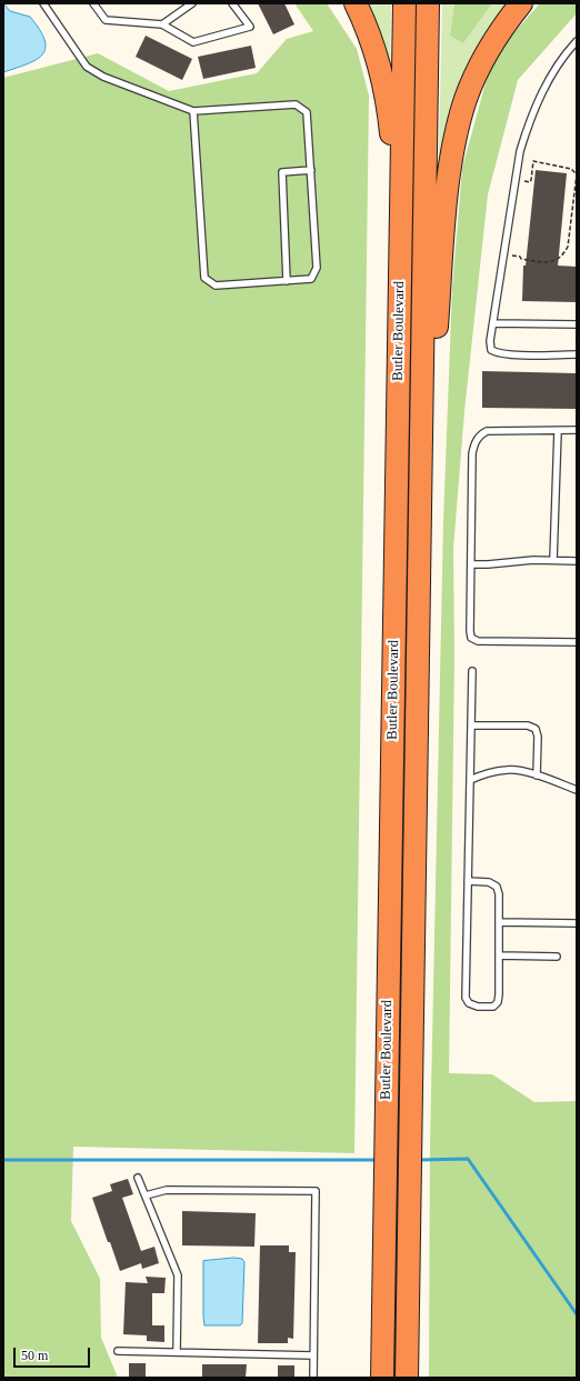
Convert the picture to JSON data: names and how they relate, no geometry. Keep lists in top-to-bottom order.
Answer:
{
  "streets": {
    "highway": ["Butler Boulevard"]
  },
  "scale_bar": "50 m"
}
